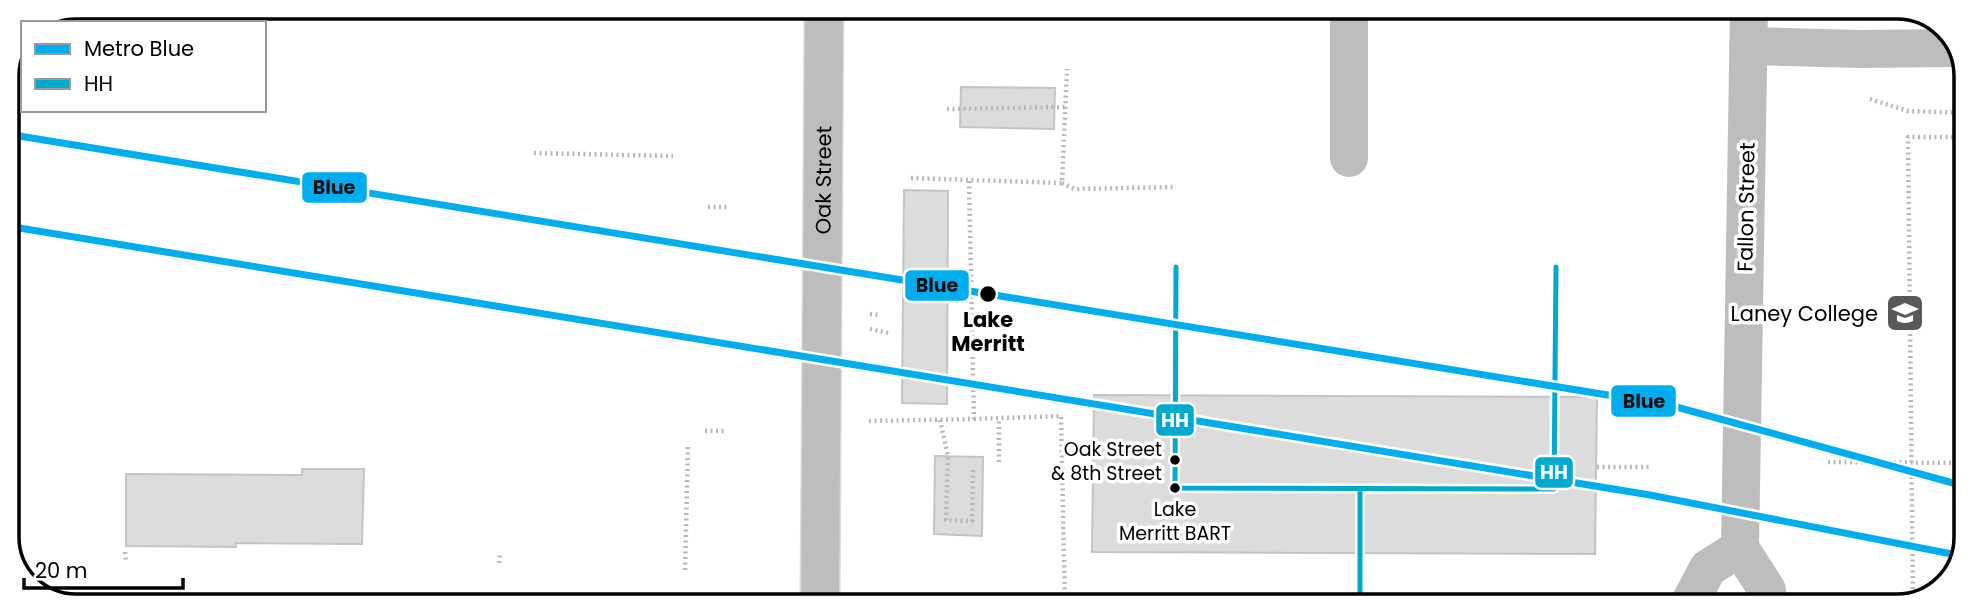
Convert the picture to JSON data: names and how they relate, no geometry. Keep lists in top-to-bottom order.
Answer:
{
  "streets": {
    "street": ["Oak Street", "Fallon Street"]
  },
  "places": {
    "other": ["Lake Merritt", "Oak Street & 8th Street", "Lake Merritt BART"],
    "school or university": ["Laney College"]
  },
  "lines": ["metro line Blue", "transit line HH"],
  "legend": ["Metro Blue", "HH"],
  "scale_bar": "20 m"
}
